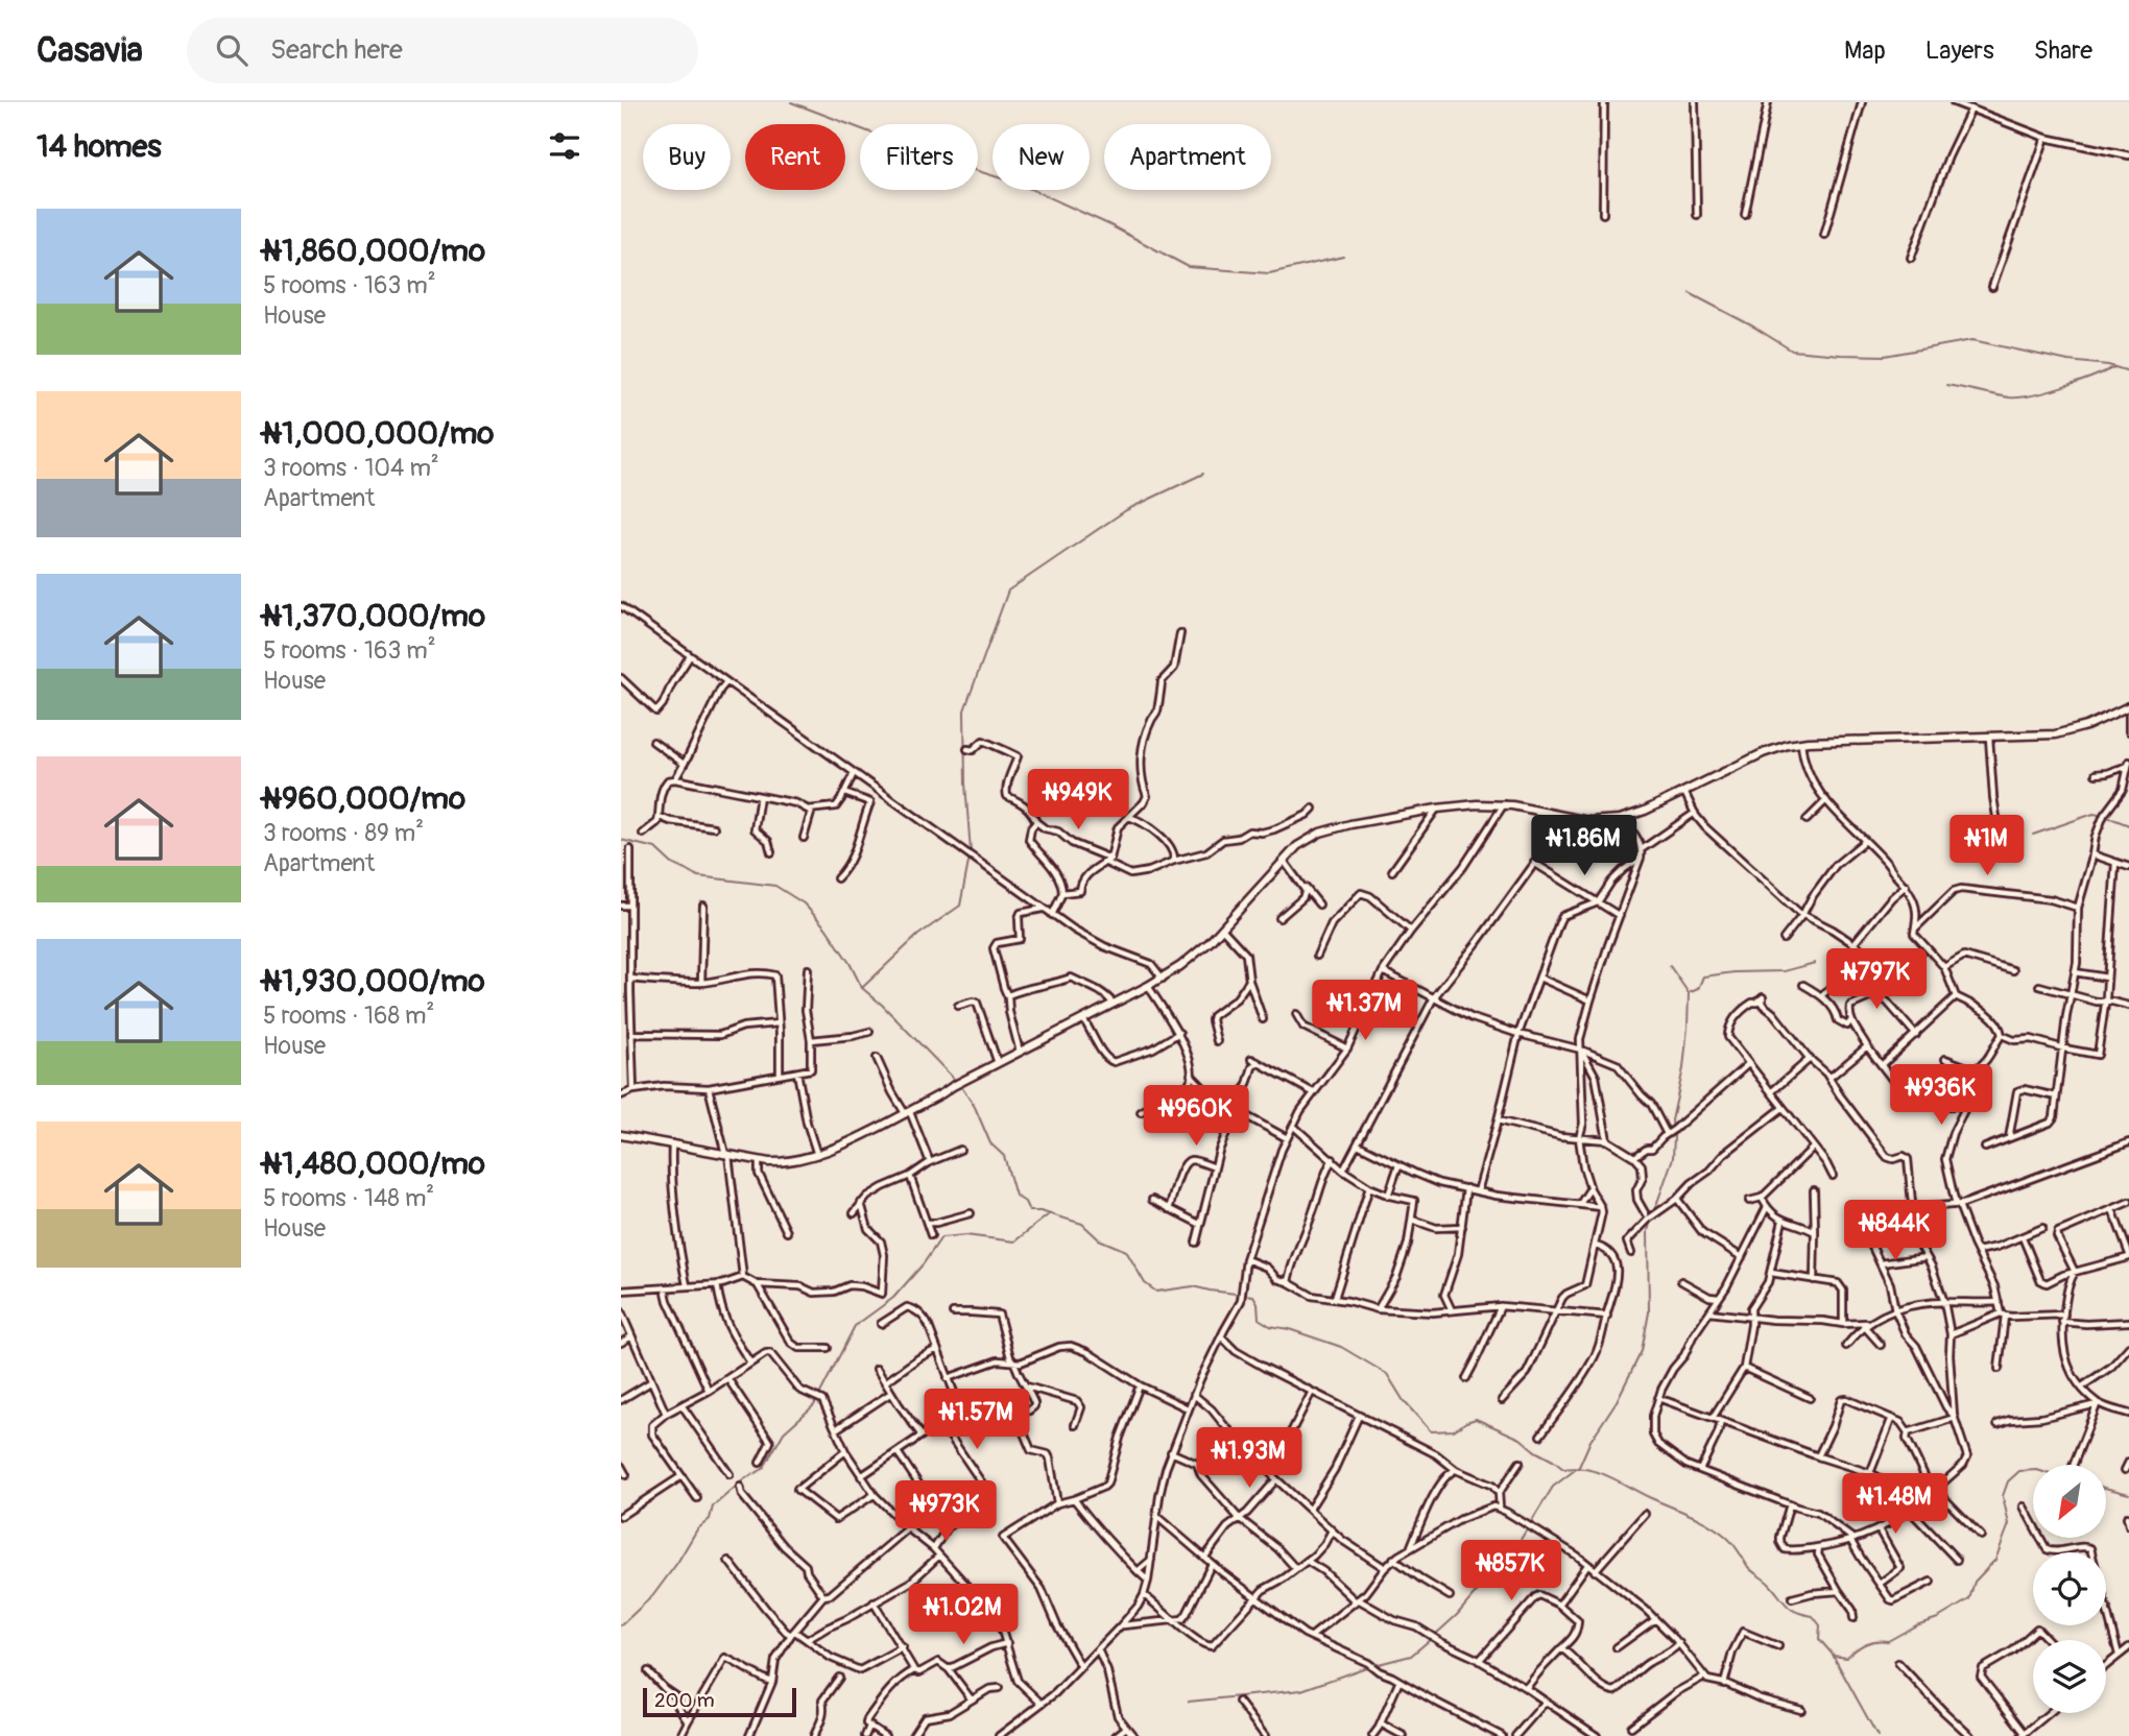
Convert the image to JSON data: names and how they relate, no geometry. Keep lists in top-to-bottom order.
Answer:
{
  "scale_bar": "200 m",
  "north": "bottom left",
  "page": {
    "header": "Casavia",
    "search": "Search here",
    "nav": ["Map", "Layers", "Share"],
    "heading": "14 homes",
    "chip": [
      "Buy",
      "Rent",
      "Filters",
      "New",
      "Apartment"
    ],
    "list": [
      {
        "name": "₦1,860,000/mo",
        "note": "5 rooms · 163 m² · House"
      },
      {
        "name": "₦1,000,000/mo",
        "note": "3 rooms · 104 m² · Apartment"
      },
      {
        "name": "₦1,370,000/mo",
        "note": "5 rooms · 163 m² · House"
      },
      {
        "name": "₦960,000/mo",
        "note": "3 rooms · 89 m² · Apartment"
      },
      {
        "name": "₦1,930,000/mo",
        "note": "5 rooms · 168 m² · House"
      },
      {
        "name": "₦1,480,000/mo",
        "note": "5 rooms · 148 m² · House"
      }
    ],
    "price": [
      "₦949K",
      "₦1.86M",
      "₦1M",
      "₦797K",
      "₦1.37M",
      "₦936K",
      "₦960K",
      "₦844K",
      "₦1.57M",
      "₦1.93M",
      "₦1.48M",
      "₦973K",
      "₦857K",
      "₦1.02M"
    ],
    "scale": "200 m"
  }
}
